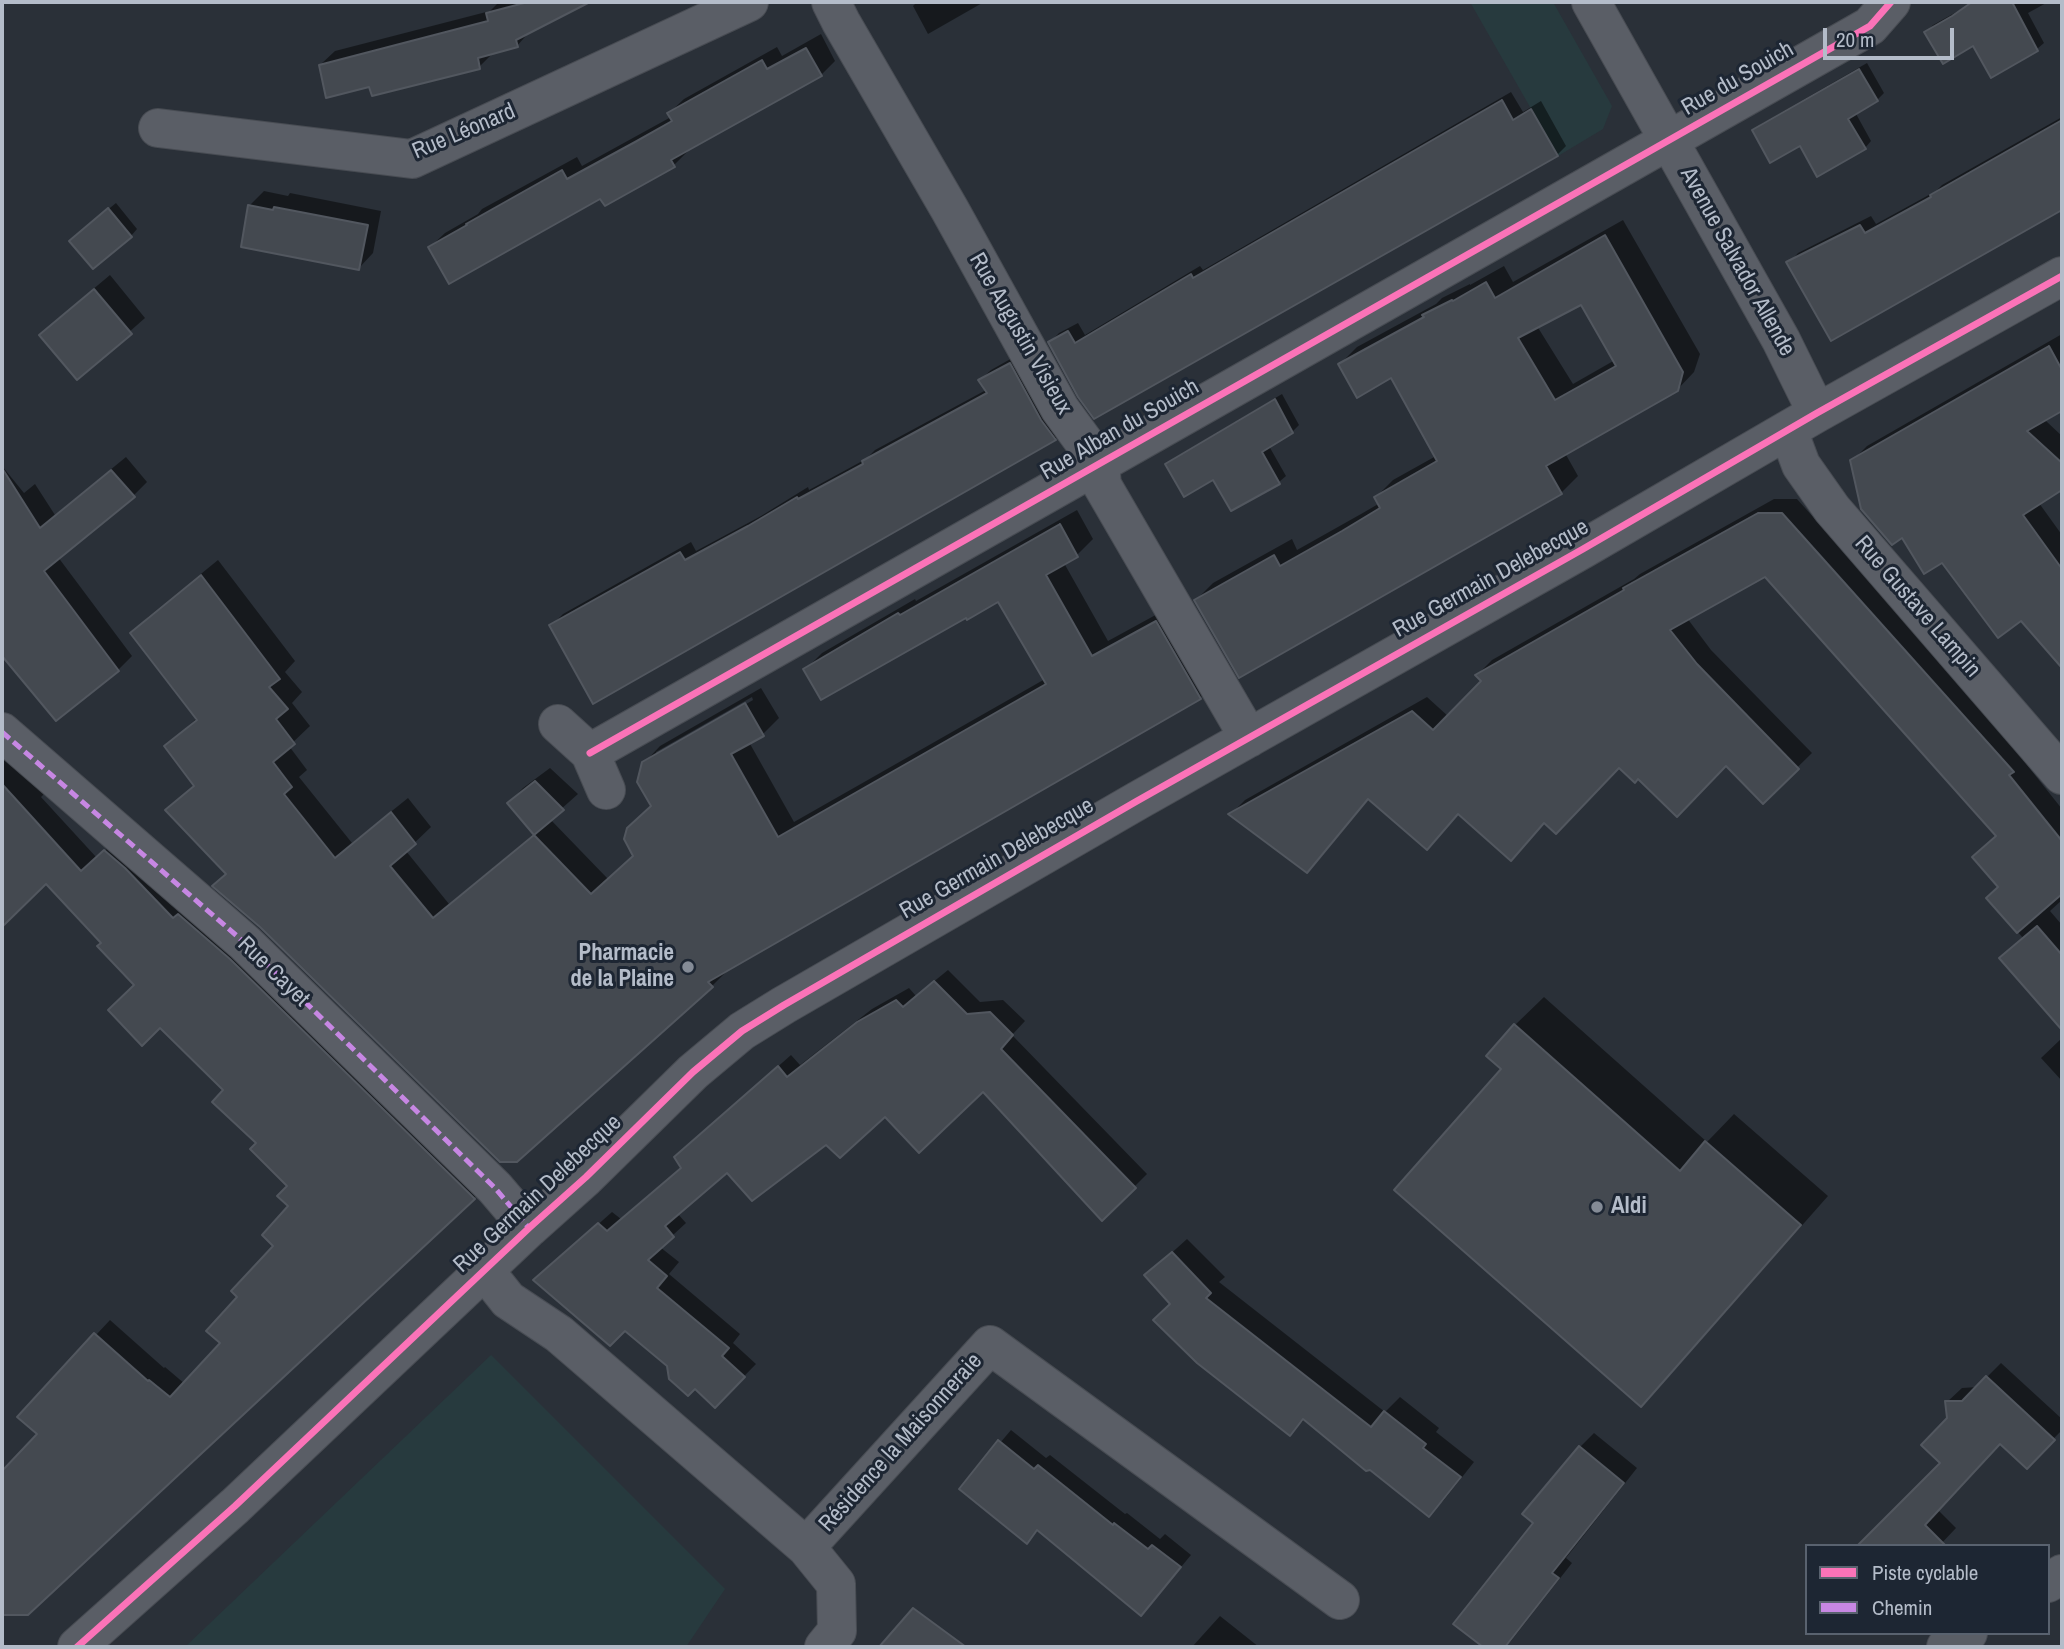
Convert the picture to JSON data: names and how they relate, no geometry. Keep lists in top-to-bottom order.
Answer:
{
  "streets": {
    "street": [
      "Rue du Souich",
      "Rue Léonard",
      "Avenue Salvador Allende",
      "Rue Augustin Visieux",
      "Rue Alban du Souich",
      "Rue Germain Delebecque",
      "Rue Gustave Lampin",
      "Rue Cayet",
      "Résidence la Maisonneraie"
    ]
  },
  "crossings": [
    ["Rue du Souich", "Avenue Salvador Allende"],
    ["Rue du Souich", "Rue Alban du Souich"],
    ["Avenue Salvador Allende", "Rue Alban du Souich"],
    ["Avenue Salvador Allende", "Rue Germain Delebecque"],
    ["Avenue Salvador Allende", "Rue Gustave Lampin"],
    ["Rue Augustin Visieux", "Rue Alban du Souich"],
    ["Rue Augustin Visieux", "Rue Germain Delebecque"],
    ["Rue Germain Delebecque", "Rue Gustave Lampin"],
    ["Rue Germain Delebecque", "Rue Cayet"],
    ["Rue Germain Delebecque", "Résidence la Maisonneraie"]
  ],
  "places": ["Pharmacie de la Plaine", "Aldi"],
  "legend": ["Piste cyclable", "Chemin"],
  "scale_bar": "20 m"
}
